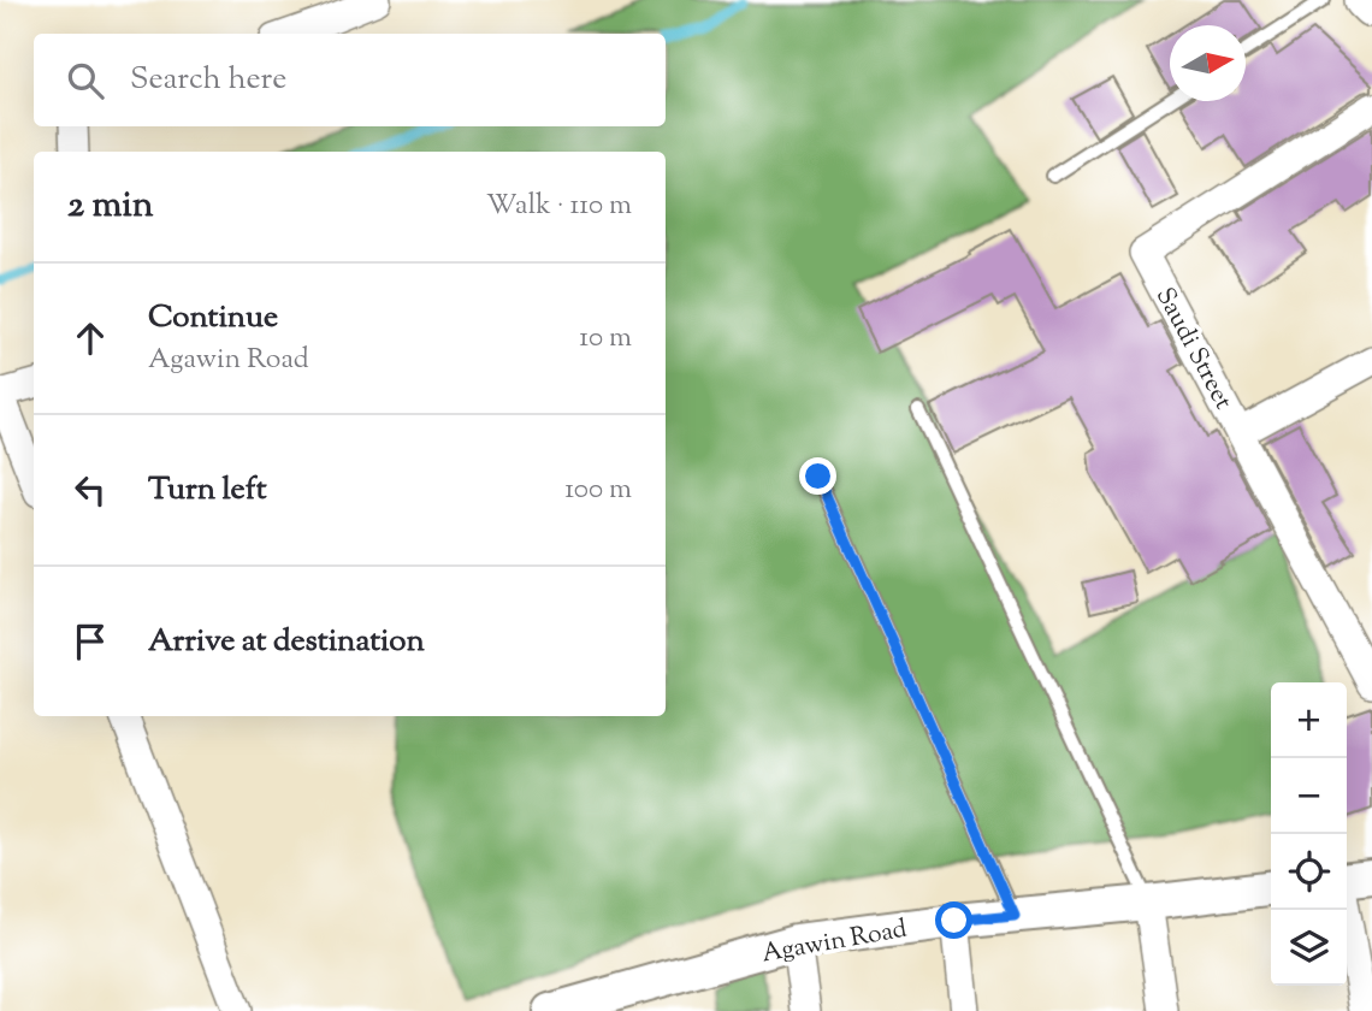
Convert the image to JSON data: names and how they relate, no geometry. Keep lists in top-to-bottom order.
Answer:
{
  "streets": {
    "street": ["Saudi Street", "Agawin Road"]
  },
  "north": "right",
  "page": {
    "search": "Search here",
    "heading": ["2 min", "Walk · 110 m"],
    "list": [
      ["Continue", "Agawin Road", "10 m"],
      ["Turn left", "100 m"],
      "Arrive at destination"
    ],
    "map_buttons": ["+", "−"]
  }
}
